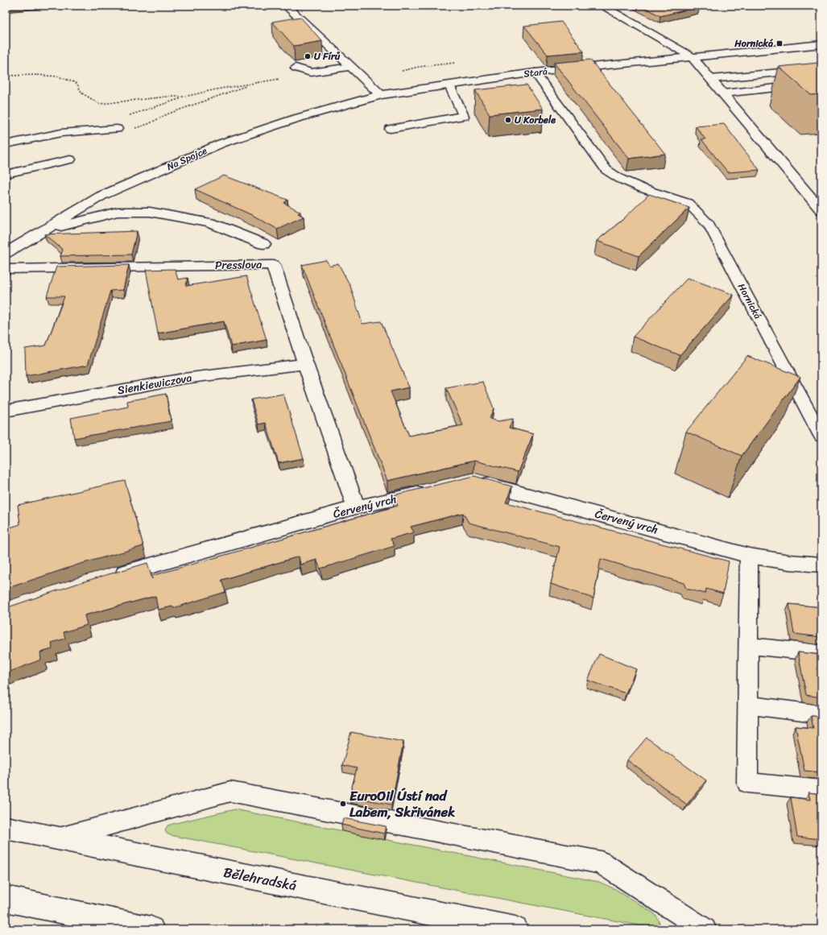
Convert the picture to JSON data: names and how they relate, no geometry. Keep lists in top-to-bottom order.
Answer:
{
  "streets": {
    "street": [
      "Stará",
      "Na Spojce",
      "Presslova",
      "Sienkiewiczova",
      "Červený vrch",
      "Bělehradská"
    ],
    "lane": ["Hornická"]
  },
  "crossings": [
    ["Stará", "Na Spojce"],
    ["Stará", "Hornická"],
    ["Na Spojce", "Presslova"],
    ["Presslova", "Sienkiewiczova"],
    ["Presslova", "Červený vrch"]
  ],
  "places": {
    "transit": ["Hornická"],
    "other": ["U Fírů", "U Korbele", "EuroOil Ústí nad Labem, Skřivánek"]
  }
}
